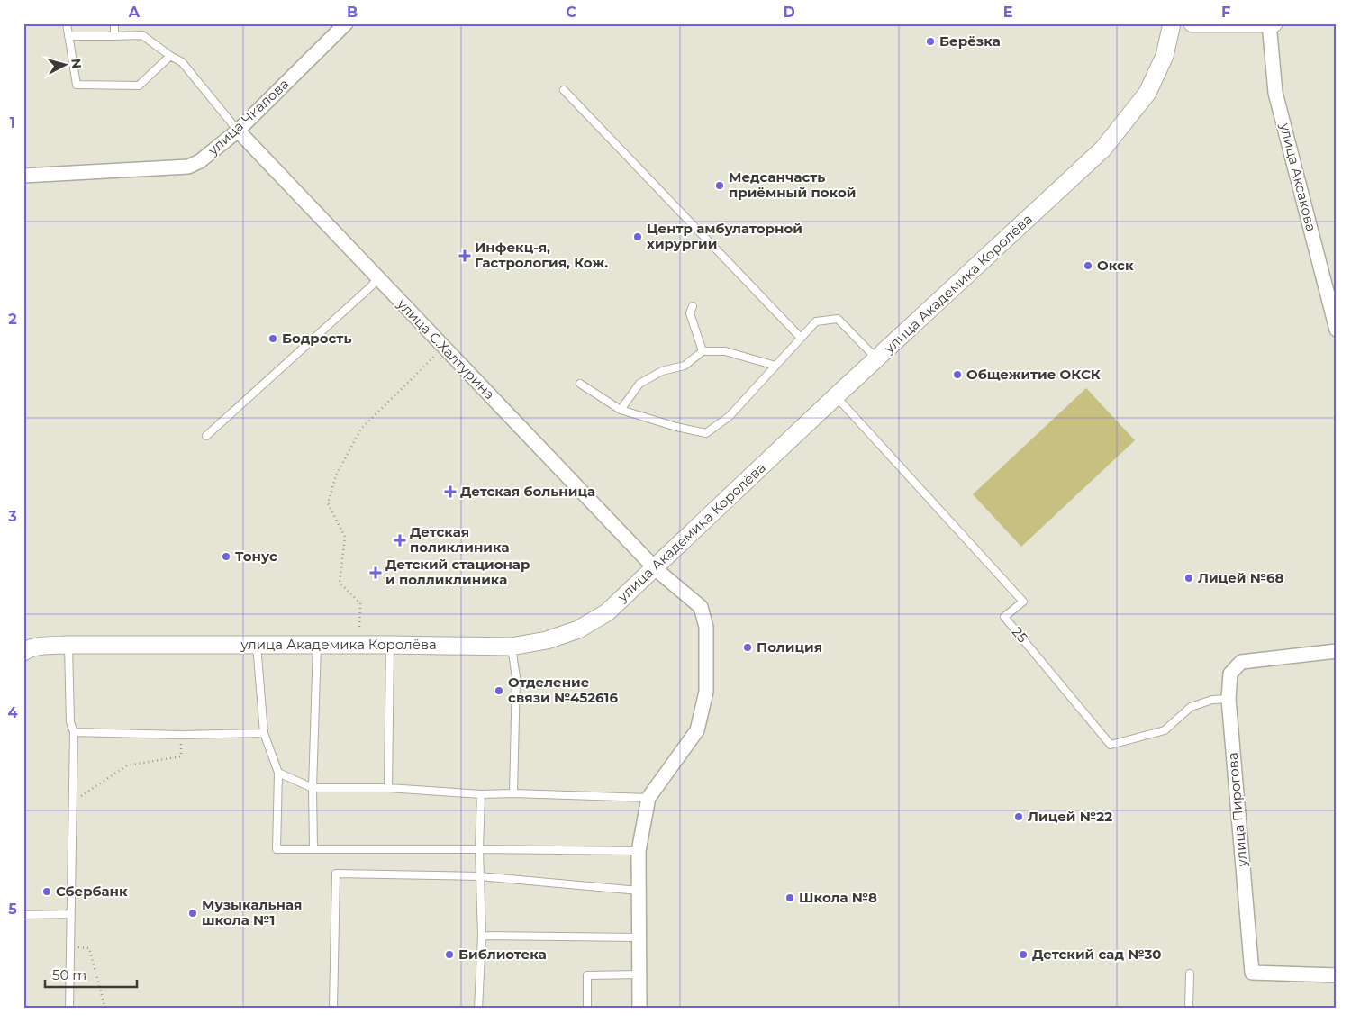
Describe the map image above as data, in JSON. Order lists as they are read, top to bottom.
{
  "streets": {
    "street": [
      "улица Чкалова",
      "улица Аксакова",
      "улица Академика Королёва",
      "улица С.Халтурина",
      "улица Пирогова"
    ],
    "lane": ["25"]
  },
  "crossings": [
    ["улица Чкалова", "улица С.Халтурина"],
    ["улица Академика Королёва", "улица С.Халтурина"],
    ["улица Академика Королёва", "25"],
    ["25", "улица Пирогова"]
  ],
  "places": {
    "other": [
      "Берёзка",
      "Медсанчасть приёмный покой",
      "Центр амбулаторной хирургии",
      "Окск",
      "Бодрость",
      "Общежитие ОКСК",
      "Тонус",
      "Лицей №68",
      "Полиция",
      "Отделение связи №452616",
      "Лицей №22",
      "Сбербанк",
      "Школа №8",
      "Музыкальная школа №1",
      "Библиотека",
      "Детский сад №30"
    ],
    "health": [
      "Инфекц-я, Гастрология, Кож.",
      "Детская больница",
      "Детская поликлиника",
      "Детский стационар и полликлиника"
    ]
  },
  "scale_bar": "50 m",
  "north": "right",
  "grid": {
    "columns": [
      "A",
      "B",
      "C",
      "D",
      "E",
      "F"
    ],
    "rows": [
      "1",
      "2",
      "3",
      "4",
      "5"
    ]
  }
}
